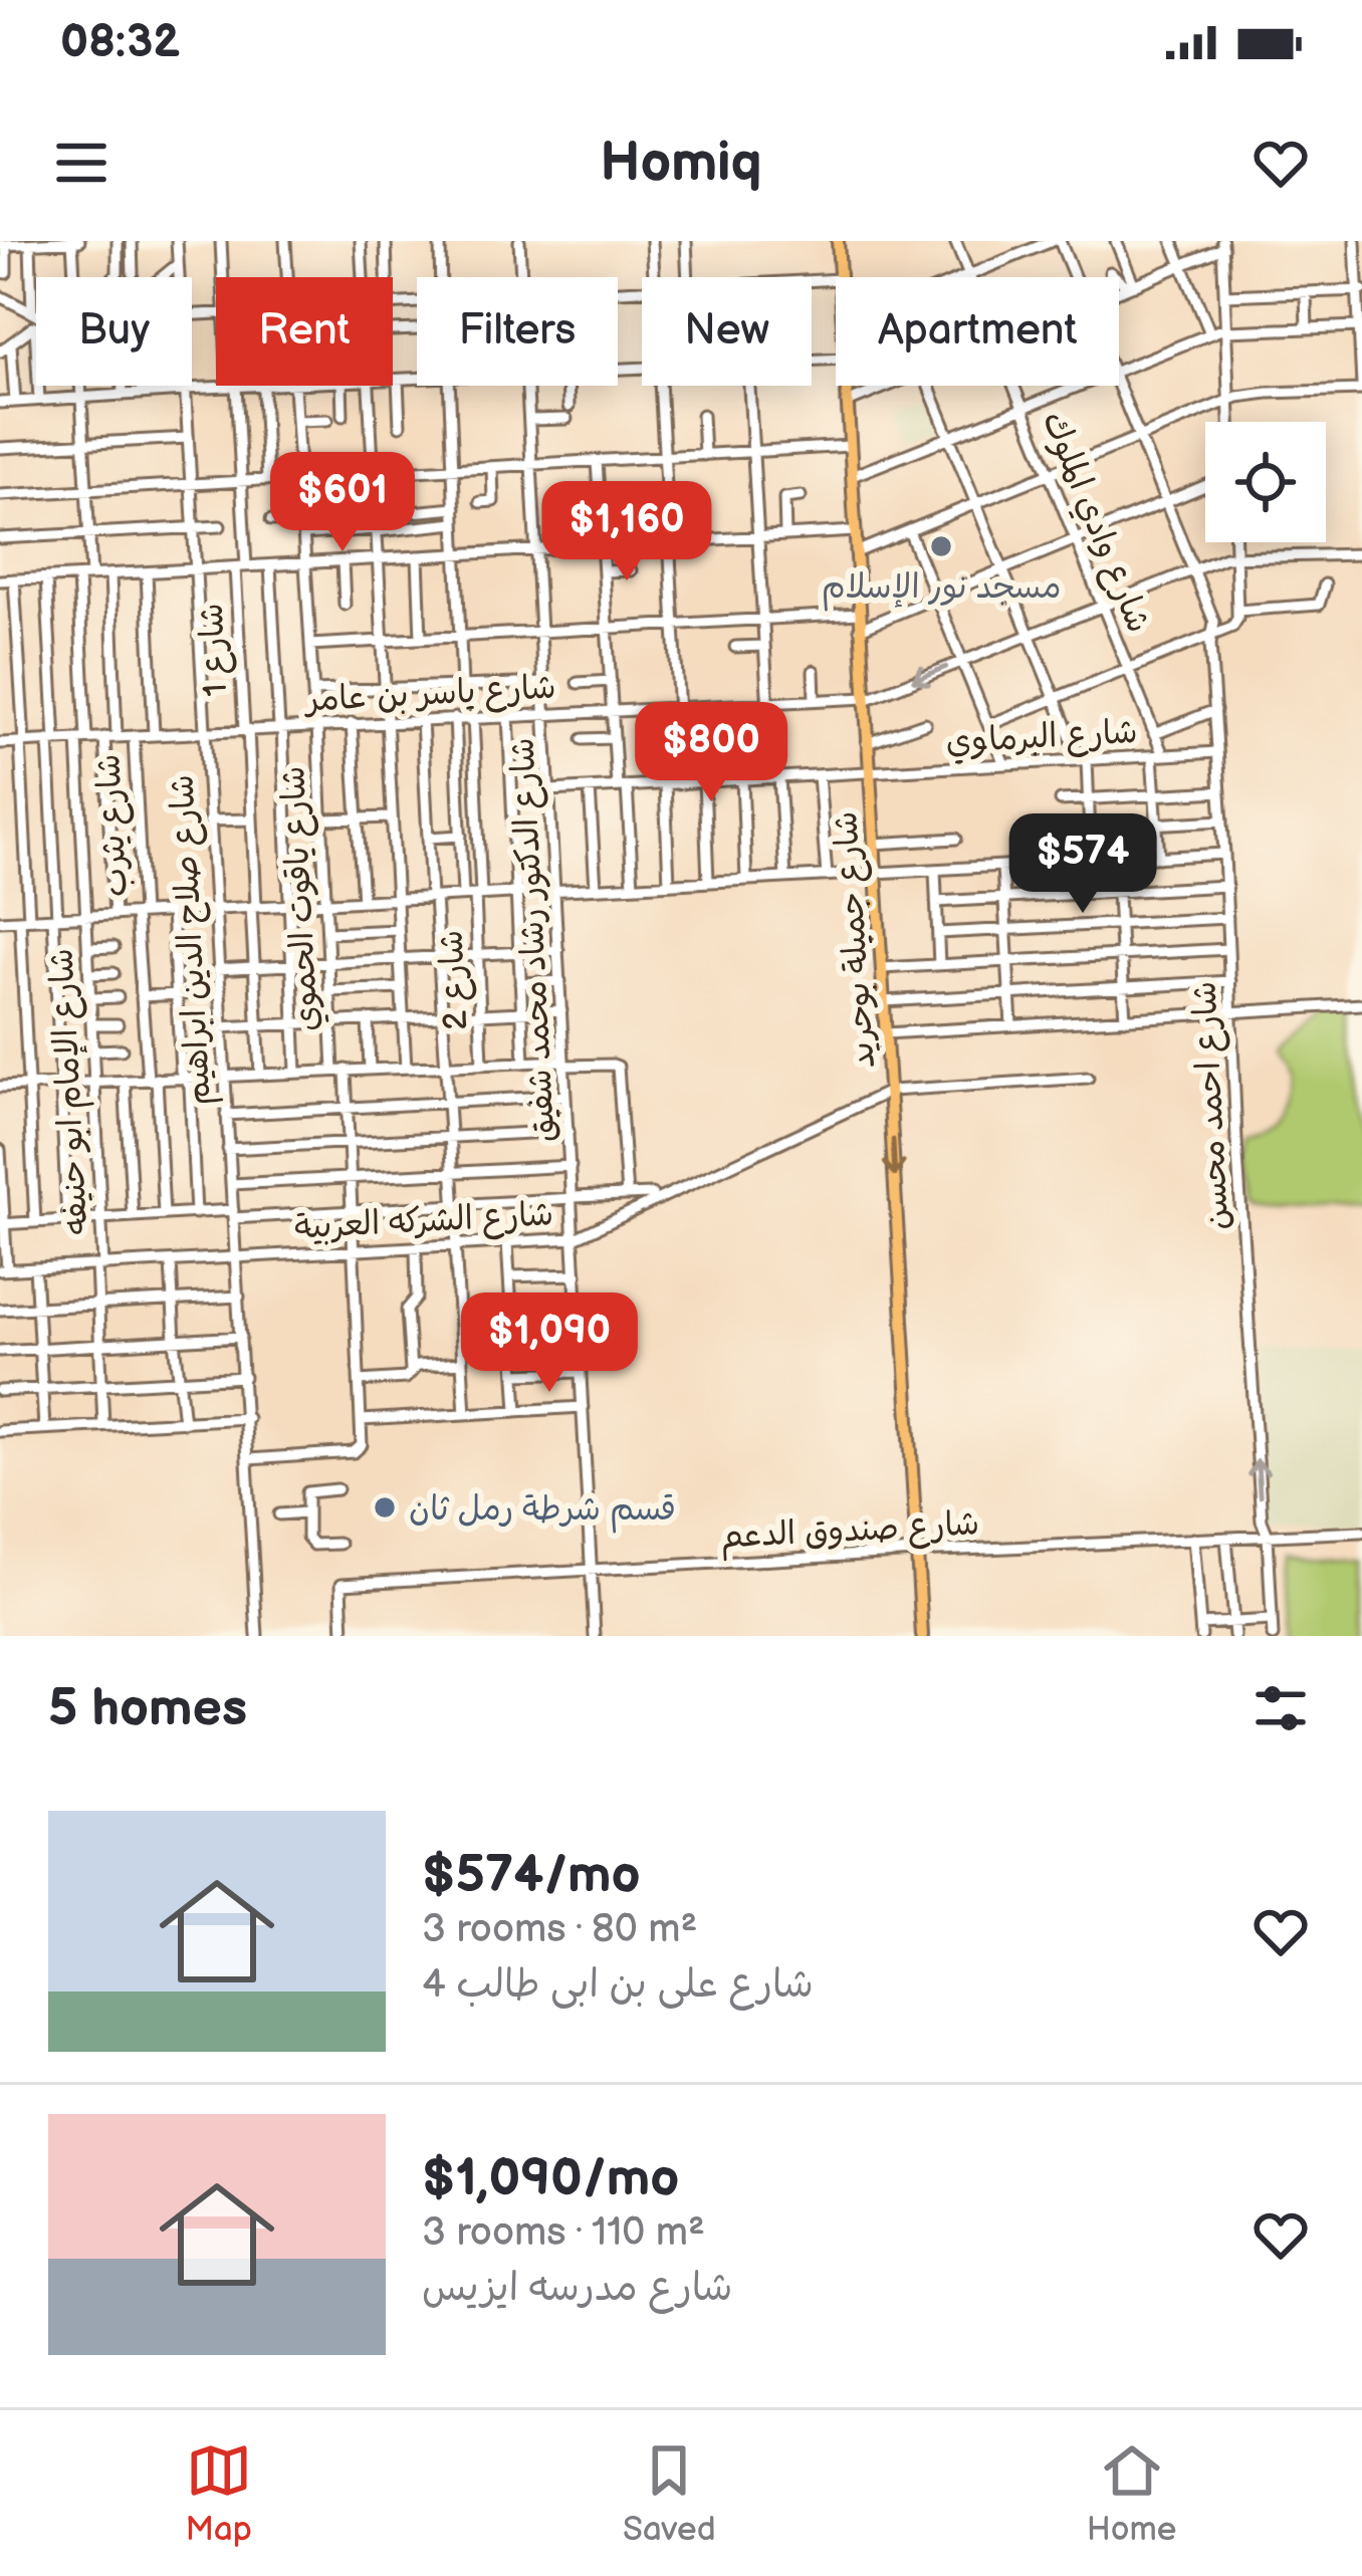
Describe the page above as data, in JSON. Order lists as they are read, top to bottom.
{
  "streets": {
    "main road": ["شارع جميلة بوحريد"],
    "street": [
      "شارع وادي الملوك",
      "شارع 1",
      "شارع ياسر بن عامر",
      "شارع البرماوي",
      "شارع يثرب",
      "شارع ياقوت الحموي",
      "شارع صلاح الدين ابراهيم",
      "شارع الدكتور رشاد محمد شفيق",
      "شارع 2",
      "شارع الإمام ابو حنيفه",
      "شارع احمد محسن",
      "شارع الشركه العربية",
      "شارع صندوق الدعم"
    ]
  },
  "crossings": [
    ["شارع وادي الملوك", "شارع ياسر بن عامر"],
    ["شارع وادي الملوك", "شارع البرماوي"],
    ["شارع 1", "شارع ياسر بن عامر"],
    ["شارع ياسر بن عامر", "شارع يثرب"],
    ["شارع ياسر بن عامر", "شارع ياقوت الحموي"],
    ["شارع ياسر بن عامر", "شارع صلاح الدين ابراهيم"],
    ["شارع ياسر بن عامر", "شارع الدكتور رشاد محمد شفيق"],
    ["شارع ياسر بن عامر", "شارع جميلة بوحريد"],
    ["شارع ياسر بن عامر", "شارع الإمام ابو حنيفه"],
    ["شارع ياسر بن عامر", "شارع احمد محسن"],
    ["شارع البرماوي", "شارع الدكتور رشاد محمد شفيق"],
    ["شارع البرماوي", "شارع جميلة بوحريد"],
    ["شارع البرماوي", "شارع احمد محسن"],
    ["شارع ياقوت الحموي", "شارع الشركه العربية"],
    ["شارع صلاح الدين ابراهيم", "شارع الشركه العربية"],
    ["شارع الدكتور رشاد محمد شفيق", "شارع الشركه العربية"],
    ["شارع الدكتور رشاد محمد شفيق", "شارع صندوق الدعم"],
    ["شارع جميلة بوحريد", "شارع الشركه العربية"],
    ["شارع جميلة بوحريد", "شارع صندوق الدعم"],
    ["شارع الإمام ابو حنيفه", "شارع الشركه العربية"],
    ["شارع احمد محسن", "شارع صندوق الدعم"]
  ],
  "one_way": ["شارع جميلة بوحريد", "شارع احمد محسن"],
  "places": ["مسجد نور الإسلام", "قسم شرطة رمل ثان"],
  "page": {
    "status": "08:32",
    "header": "Homiq",
    "chip": [
      "Buy",
      "Rent",
      "Filters",
      "New",
      "Apartment"
    ],
    "price": [
      "$601",
      "$1,160",
      "$800",
      "$574",
      "$1,090"
    ],
    "heading": "5 homes",
    "list": [
      {
        "name": "$574/mo",
        "note": "3 rooms · 80 m² · شارع على بن ابى طالب 4"
      },
      {
        "name": "$1,090/mo",
        "note": "3 rooms · 110 m² · شارع مدرسه ايزيس"
      }
    ],
    "tabs": ["Map", "Saved", "Home"]
  }
}
